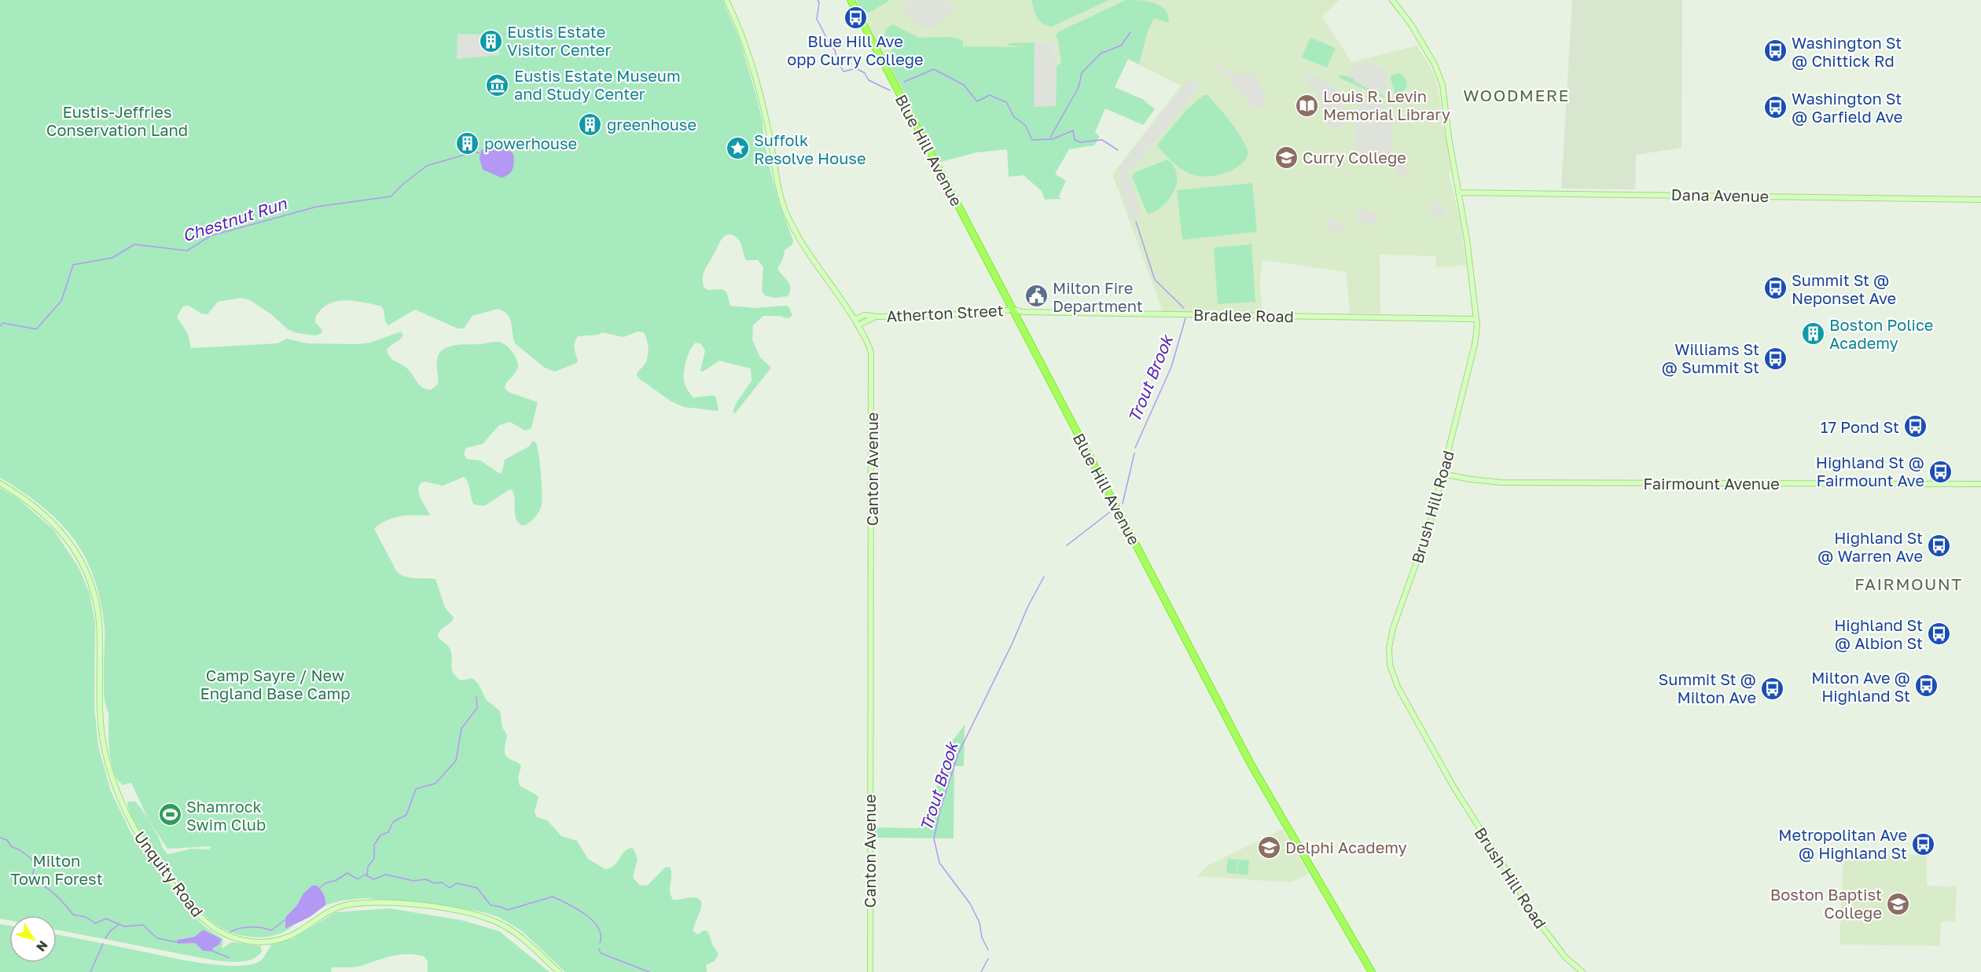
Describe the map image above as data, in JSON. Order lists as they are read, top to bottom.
{
  "streets": {
    "highway": ["Blue Hill Avenue"],
    "street": [
      "Dana Avenue",
      "Atherton Street",
      "Bradlee Road",
      "Canton Avenue",
      "Fairmount Avenue",
      "Brush Hill Road",
      "Unquity Road"
    ]
  },
  "crossings": [
    ["Blue Hill Avenue", "Atherton Street"],
    ["Blue Hill Avenue", "Bradlee Road"],
    ["Dana Avenue", "Brush Hill Road"],
    ["Atherton Street", "Bradlee Road"],
    ["Atherton Street", "Canton Avenue"],
    ["Bradlee Road", "Brush Hill Road"],
    ["Fairmount Avenue", "Brush Hill Road"]
  ],
  "districts": ["WOODMERE", "FAIRMOUNT"],
  "water": ["Chestnut Run", "Trout Brook"],
  "parks": ["Eustis-Jeffries Conservation Land", "Camp Sayre / New England Base Camp", "Milton Town Forest"],
  "places": {
    "bus stop": [
      "Blue Hill Ave opp Curry College",
      "Washington St @ Chittick Rd",
      "Washington St @ Garfield Ave",
      "Summit St @ Neponset Ave",
      "Williams St @ Summit St",
      "17 Pond St",
      "Highland St @ Fairmount Ave",
      "Highland St @ Warren Ave",
      "Highland St @ Albion St",
      "Milton Ave @ Highland St",
      "Summit St @ Milton Ave",
      "Metropolitan Ave @ Highland St"
    ],
    "building": [
      "Eustis Estate Visitor Center",
      "greenhouse",
      "powerhouse",
      "Boston Police Academy"
    ],
    "museum": ["Eustis Estate Museum and Study Center"],
    "library": ["Louis R. Levin Memorial Library"],
    "place": ["Suffolk Resolve House"],
    "school or university": ["Curry College", "Delphi Academy", "Boston Baptist College"],
    "public building": ["Milton Fire Department"],
    "sports": ["Shamrock Swim Club"]
  },
  "north": "bottom right"
}
